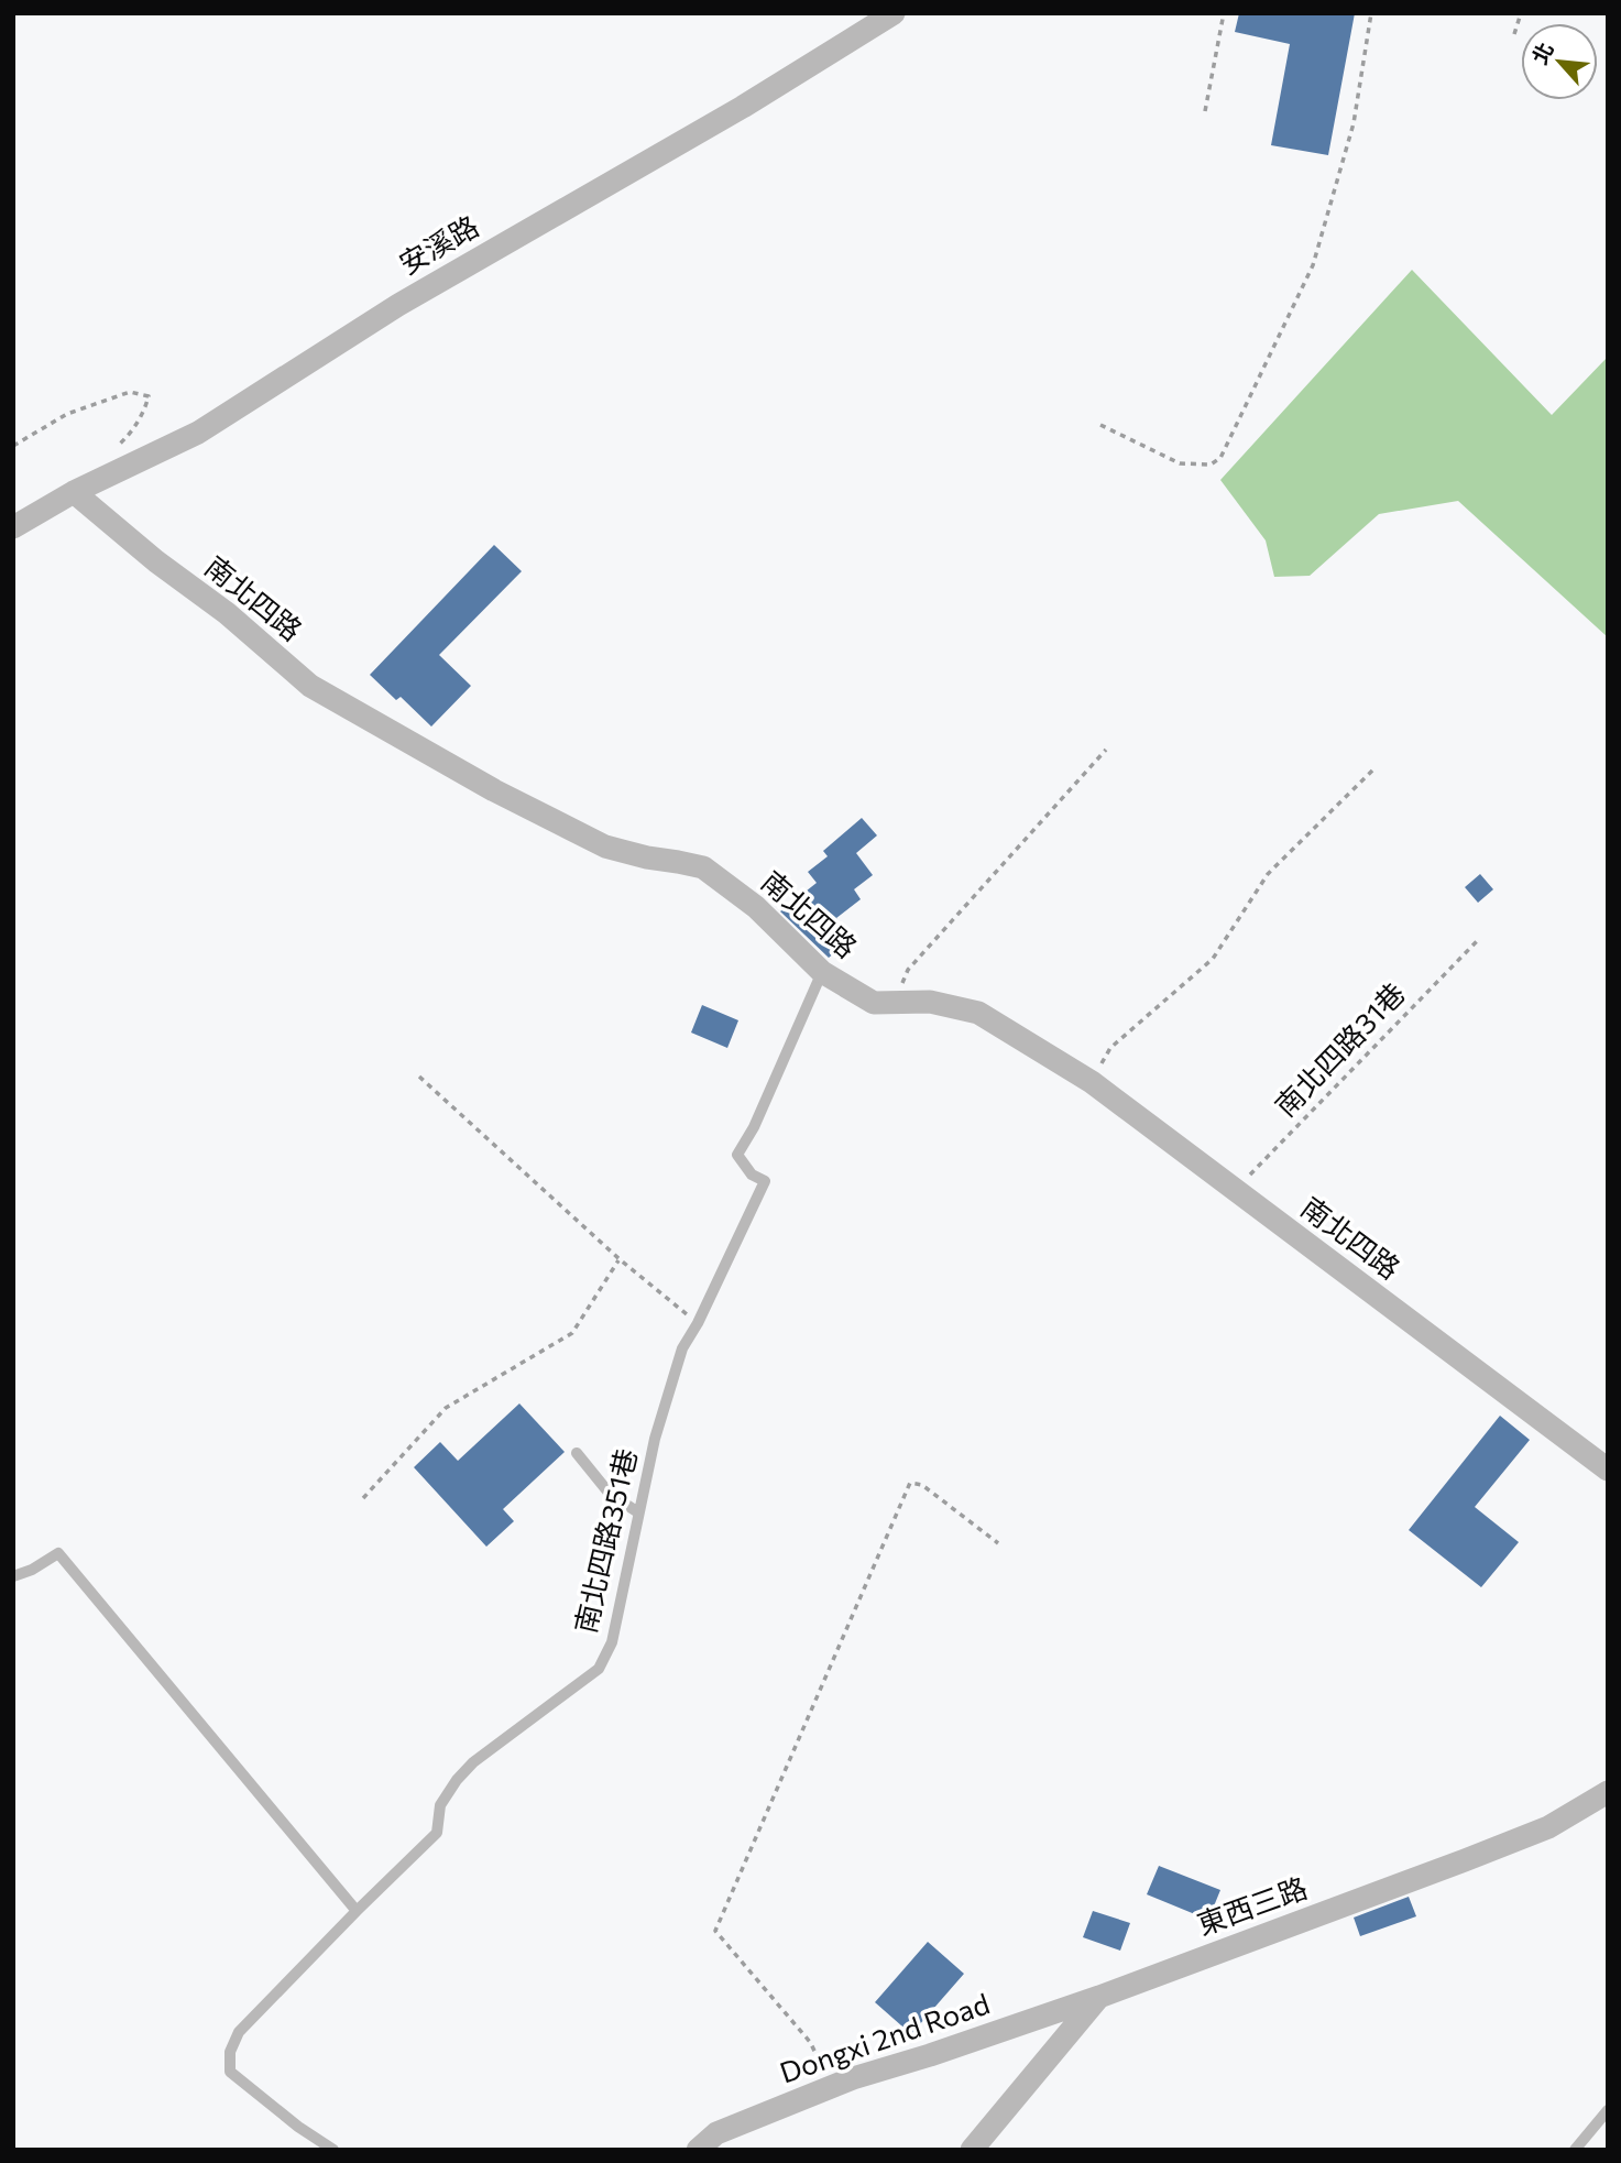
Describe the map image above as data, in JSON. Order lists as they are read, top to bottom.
{
  "streets": {
    "street": [
      "安溪路",
      "南北四路",
      "東西三路",
      "Dongxi 2nd Road"
    ],
    "lane": ["南北四路351巷"],
    "path": ["南北四路31巷"]
  },
  "crossings": [
    ["安溪路", "南北四路"],
    ["南北四路", "南北四路31巷"],
    ["南北四路", "南北四路351巷"],
    ["東西三路", "Dongxi 2nd Road"]
  ],
  "north": "top left"
}
